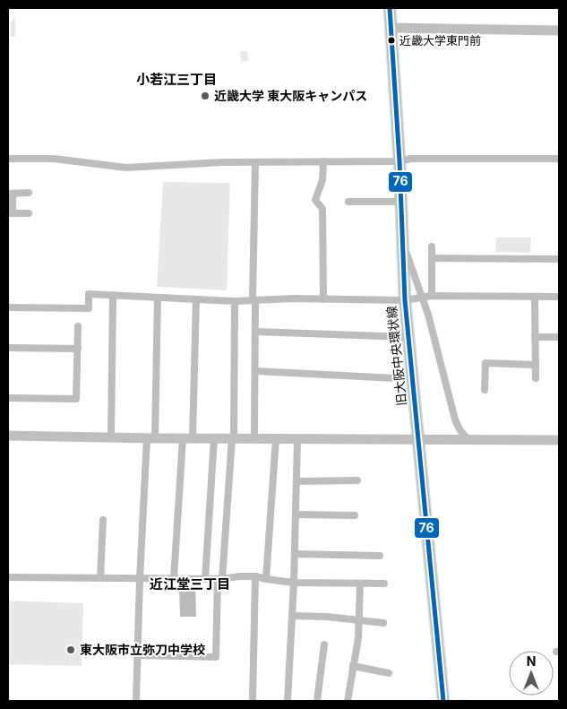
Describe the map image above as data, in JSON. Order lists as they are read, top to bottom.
{
  "streets": {
    "main road": ["旧大阪中央環状線"]
  },
  "districts": ["小若江三丁目", "近江堂三丁目"],
  "places": ["近畿大学東門前", "近畿大学 東大阪キャンパス", "東大阪市立弥刀中学校"],
  "lines": ["transit line 76"],
  "north": "top"
}
